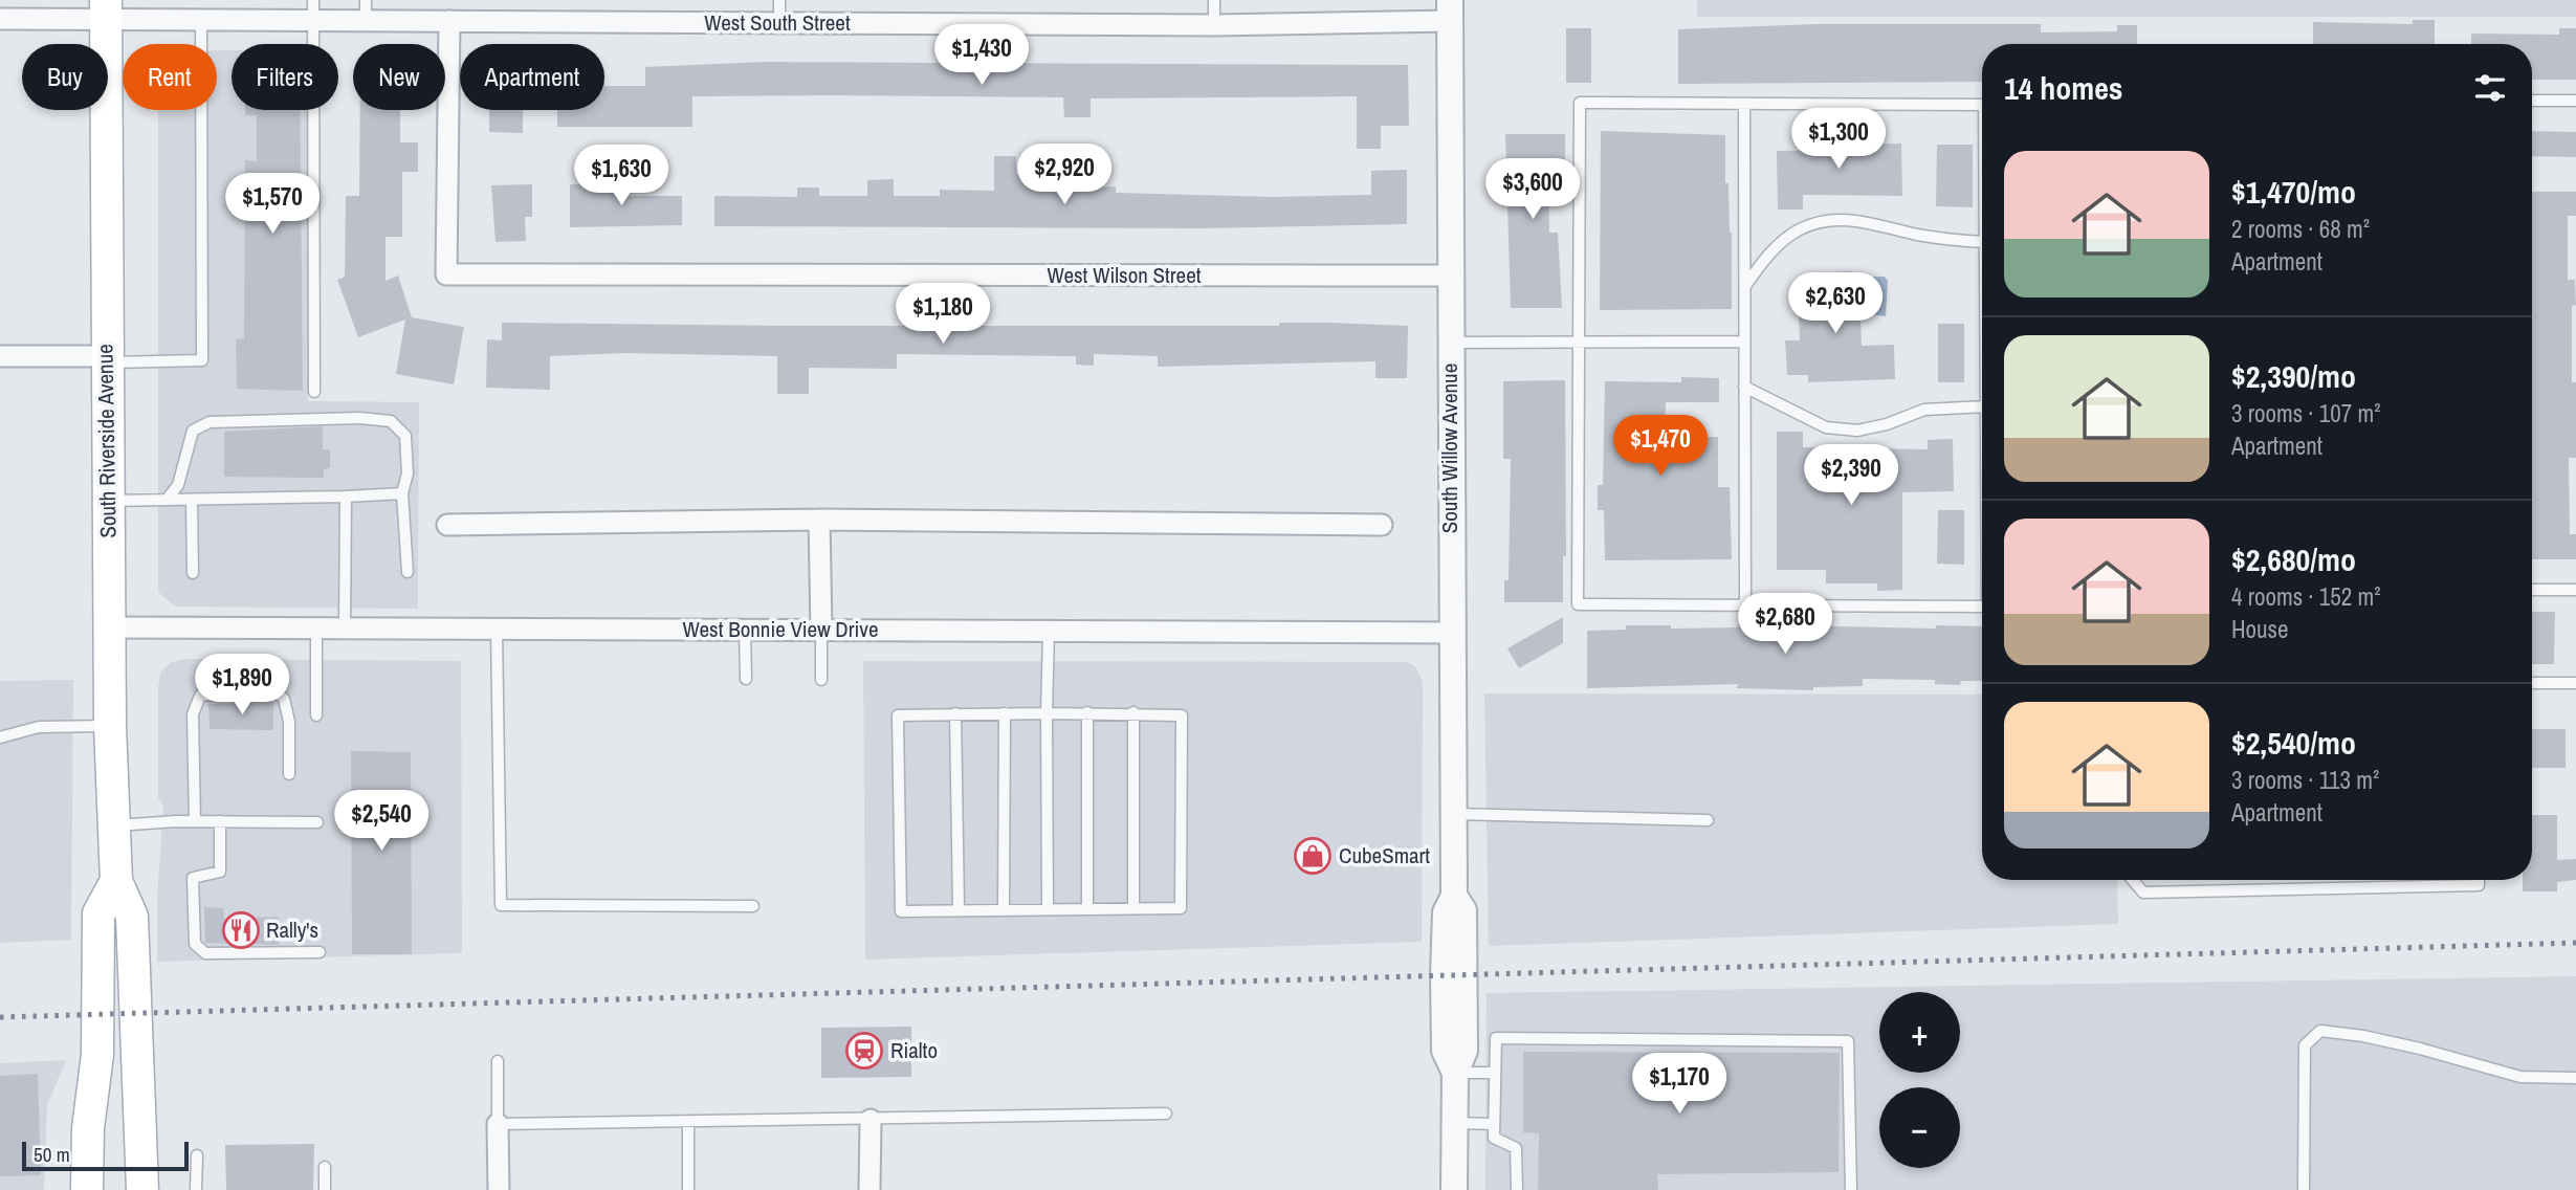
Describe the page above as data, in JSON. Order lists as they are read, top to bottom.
{
  "streets": {
    "main road": ["South Riverside Avenue"],
    "street": [
      "West South Street",
      "West Wilson Street",
      "South Willow Avenue",
      "West Bonnie View Drive"
    ]
  },
  "crossings": [
    ["West South Street", "West Wilson Street"],
    ["West South Street", "South Riverside Avenue"],
    ["West South Street", "South Willow Avenue"],
    ["West Wilson Street", "South Willow Avenue"],
    ["South Riverside Avenue", "West Bonnie View Drive"],
    ["South Willow Avenue", "West Bonnie View Drive"]
  ],
  "places": {
    "shop": ["CubeSmart"],
    "restaurant": ["Rally's"],
    "station": ["Rialto"]
  },
  "scale_bar": "50 m",
  "page": {
    "price": [
      "$1,430",
      "$1,300",
      "$2,920",
      "$1,630",
      "$3,600",
      "$1,570",
      "$2,630",
      "$1,180",
      "$1,470",
      "$2,390",
      "$2,680",
      "$1,890",
      "$2,540",
      "$1,170"
    ],
    "chip": [
      "Buy",
      "Rent",
      "Filters",
      "New",
      "Apartment"
    ],
    "heading": "14 homes",
    "list": [
      {
        "name": "$1,470/mo",
        "note": "2 rooms · 68 m² · Apartment"
      },
      {
        "name": "$2,390/mo",
        "note": "3 rooms · 107 m² · Apartment"
      },
      {
        "name": "$2,680/mo",
        "note": "4 rooms · 152 m² · House"
      },
      {
        "name": "$2,540/mo",
        "note": "3 rooms · 113 m² · Apartment"
      }
    ],
    "map_buttons": ["+", "−"],
    "scale": "50 m"
  }
}
